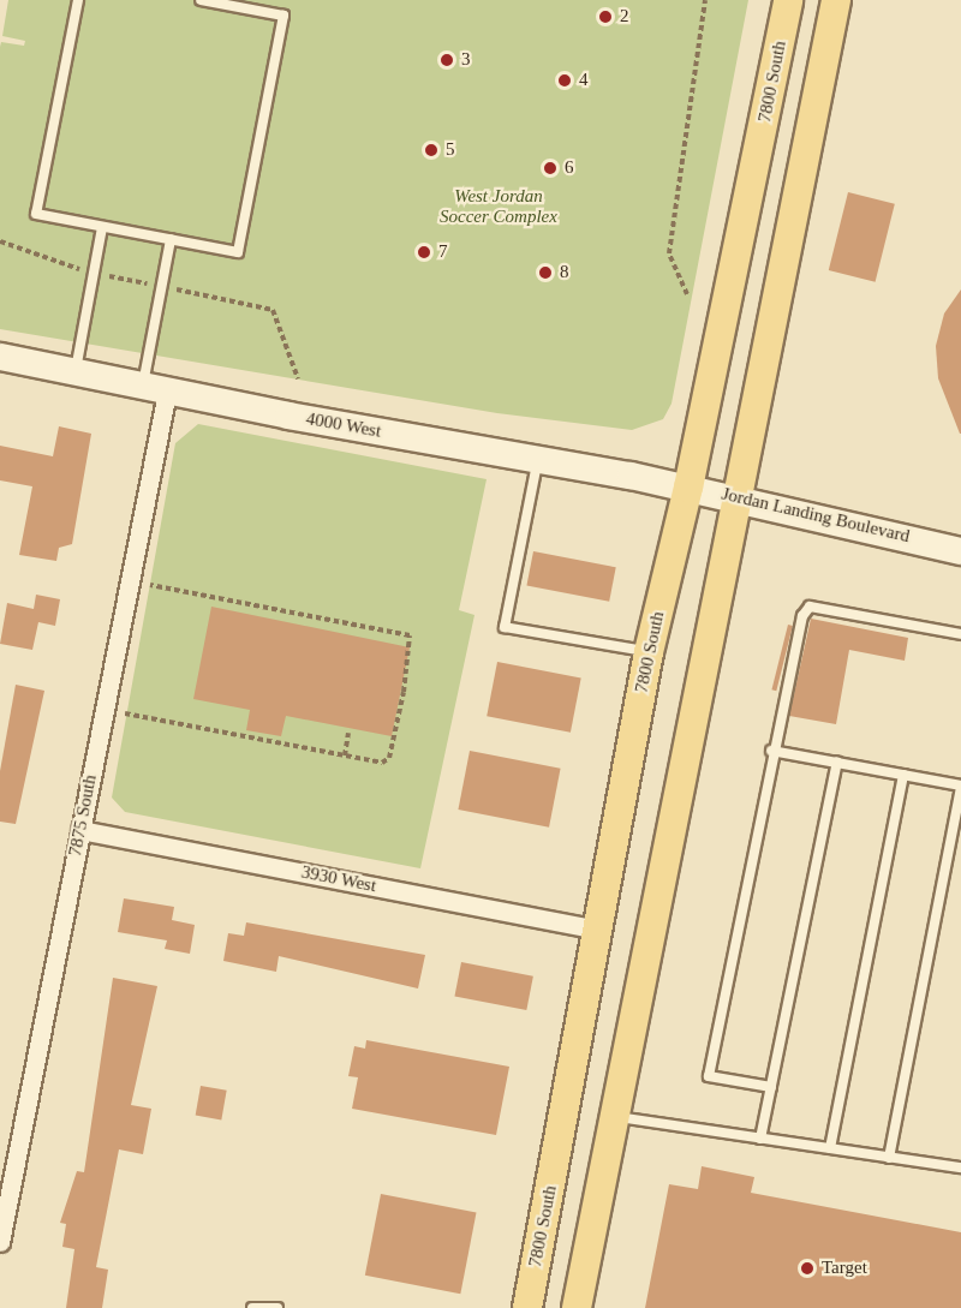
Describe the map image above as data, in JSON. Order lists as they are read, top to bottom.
{
  "streets": {
    "main road": ["7800 South", "4000 West", "Jordan Landing Boulevard"],
    "street": ["7875 South", "3930 West"]
  },
  "crossings": [
    ["7800 South", "4000 West"],
    ["7800 South", "Jordan Landing Boulevard"],
    ["7800 South", "3930 West"],
    ["4000 West", "Jordan Landing Boulevard"],
    ["4000 West", "7875 South"],
    ["7875 South", "3930 West"]
  ],
  "parks": ["West Jordan Soccer Complex"],
  "places": [
    "2",
    "3",
    "4",
    "5",
    "6",
    "7",
    "8",
    "Target"
  ]
}
